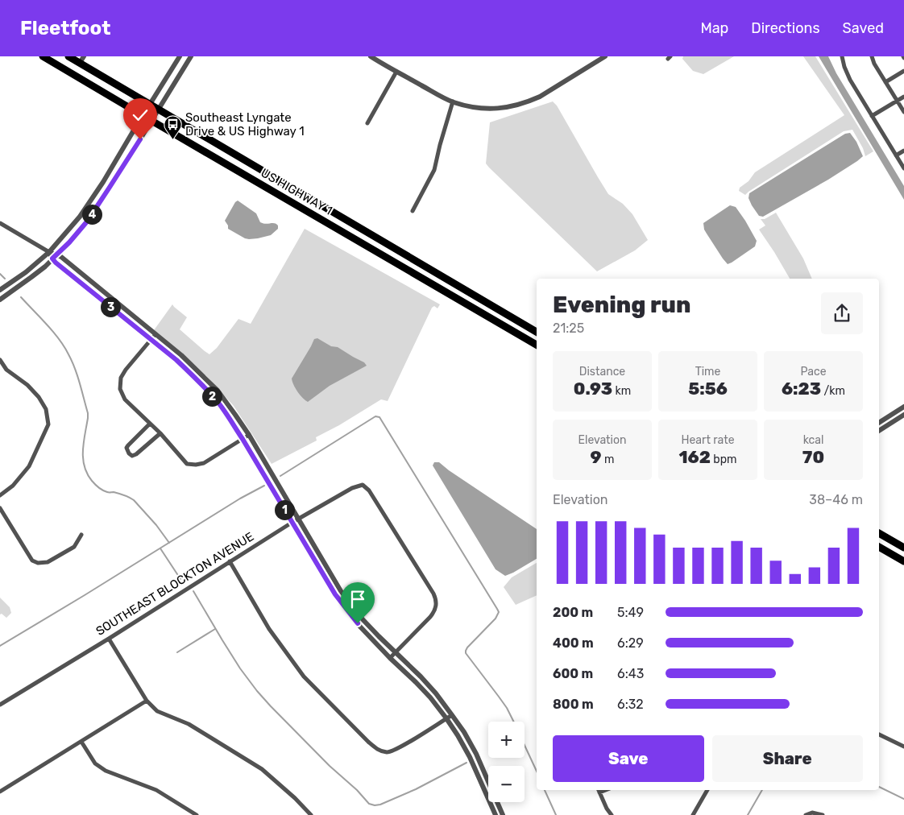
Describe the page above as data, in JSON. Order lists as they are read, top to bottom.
{
  "streets": {
    "main road": ["US HIGHWAY 1"],
    "street": ["SOUTHEAST BLOCKTON AVENUE"]
  },
  "places": {
    "bus stop": ["Southeast Lyngate Drive & US Highway 1"]
  },
  "page": {
    "header": "Fleetfoot",
    "nav": ["Map", "Directions", "Saved"],
    "pins": [
      "4",
      "3",
      "2",
      "1"
    ],
    "heading": ["Evening run", "21:25"],
    "stats": [
      ["Distance", "0.93 km"],
      ["Time", "5:56"],
      ["Pace", "6:23 /km"],
      ["Elevation", "9 m"],
      ["Heart rate", "162 bpm"],
      ["kcal", "70"]
    ],
    "chart": ["Elevation", "38–46 m"],
    "list": [
      {
        "name": "200 m",
        "note": "5:49"
      },
      {
        "name": "400 m",
        "note": "6:29"
      },
      {
        "name": "600 m",
        "note": "6:43"
      },
      {
        "name": "800 m",
        "note": "6:32"
      }
    ],
    "map_buttons": ["+", "−"],
    "buttons": ["Save", "Share"]
  }
}
